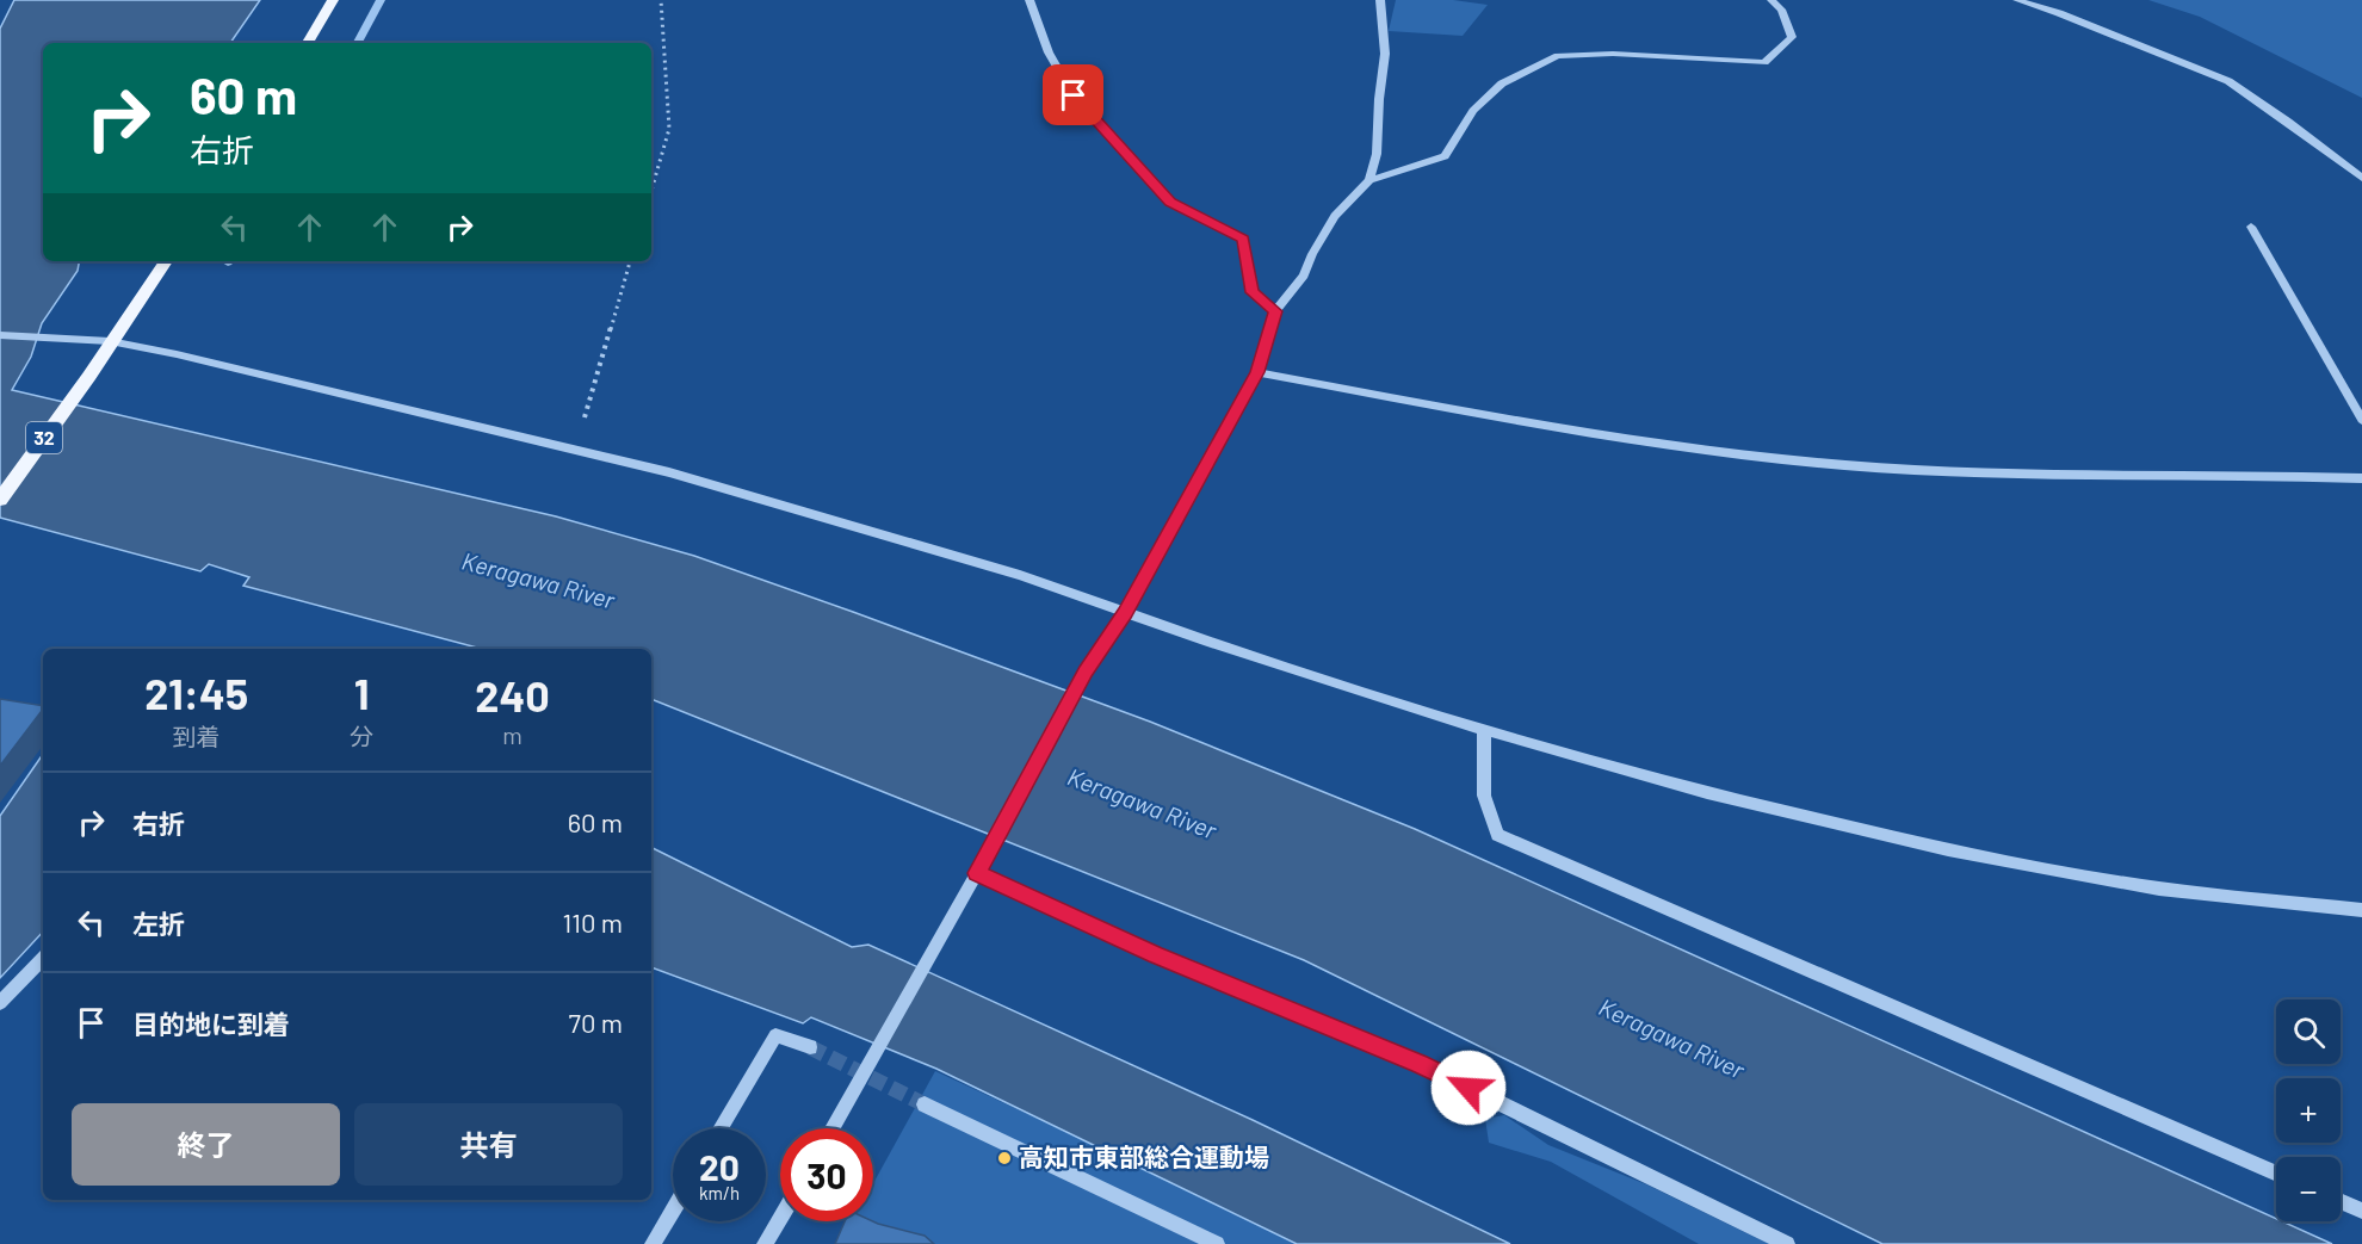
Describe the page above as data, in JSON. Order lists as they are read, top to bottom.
{
  "streets": {
    "main road": ["32"]
  },
  "water": ["Keragawa River"],
  "places": ["高知市東部総合運動場"],
  "page": {
    "turn": ["60 m", "右折"],
    "eta": [
      "21:45",
      "到着",
      "1",
      "分",
      "240",
      "m"
    ],
    "list": [
      {
        "name": "右折",
        "value": "60 m"
      },
      {
        "name": "左折",
        "value": "110 m"
      },
      {
        "name": "目的地に到着",
        "value": "70 m"
      }
    ],
    "map_buttons": ["+", "−"],
    "buttons": ["終了", "共有"],
    "speed": "20 km/h",
    "limit": "30"
  }
}
